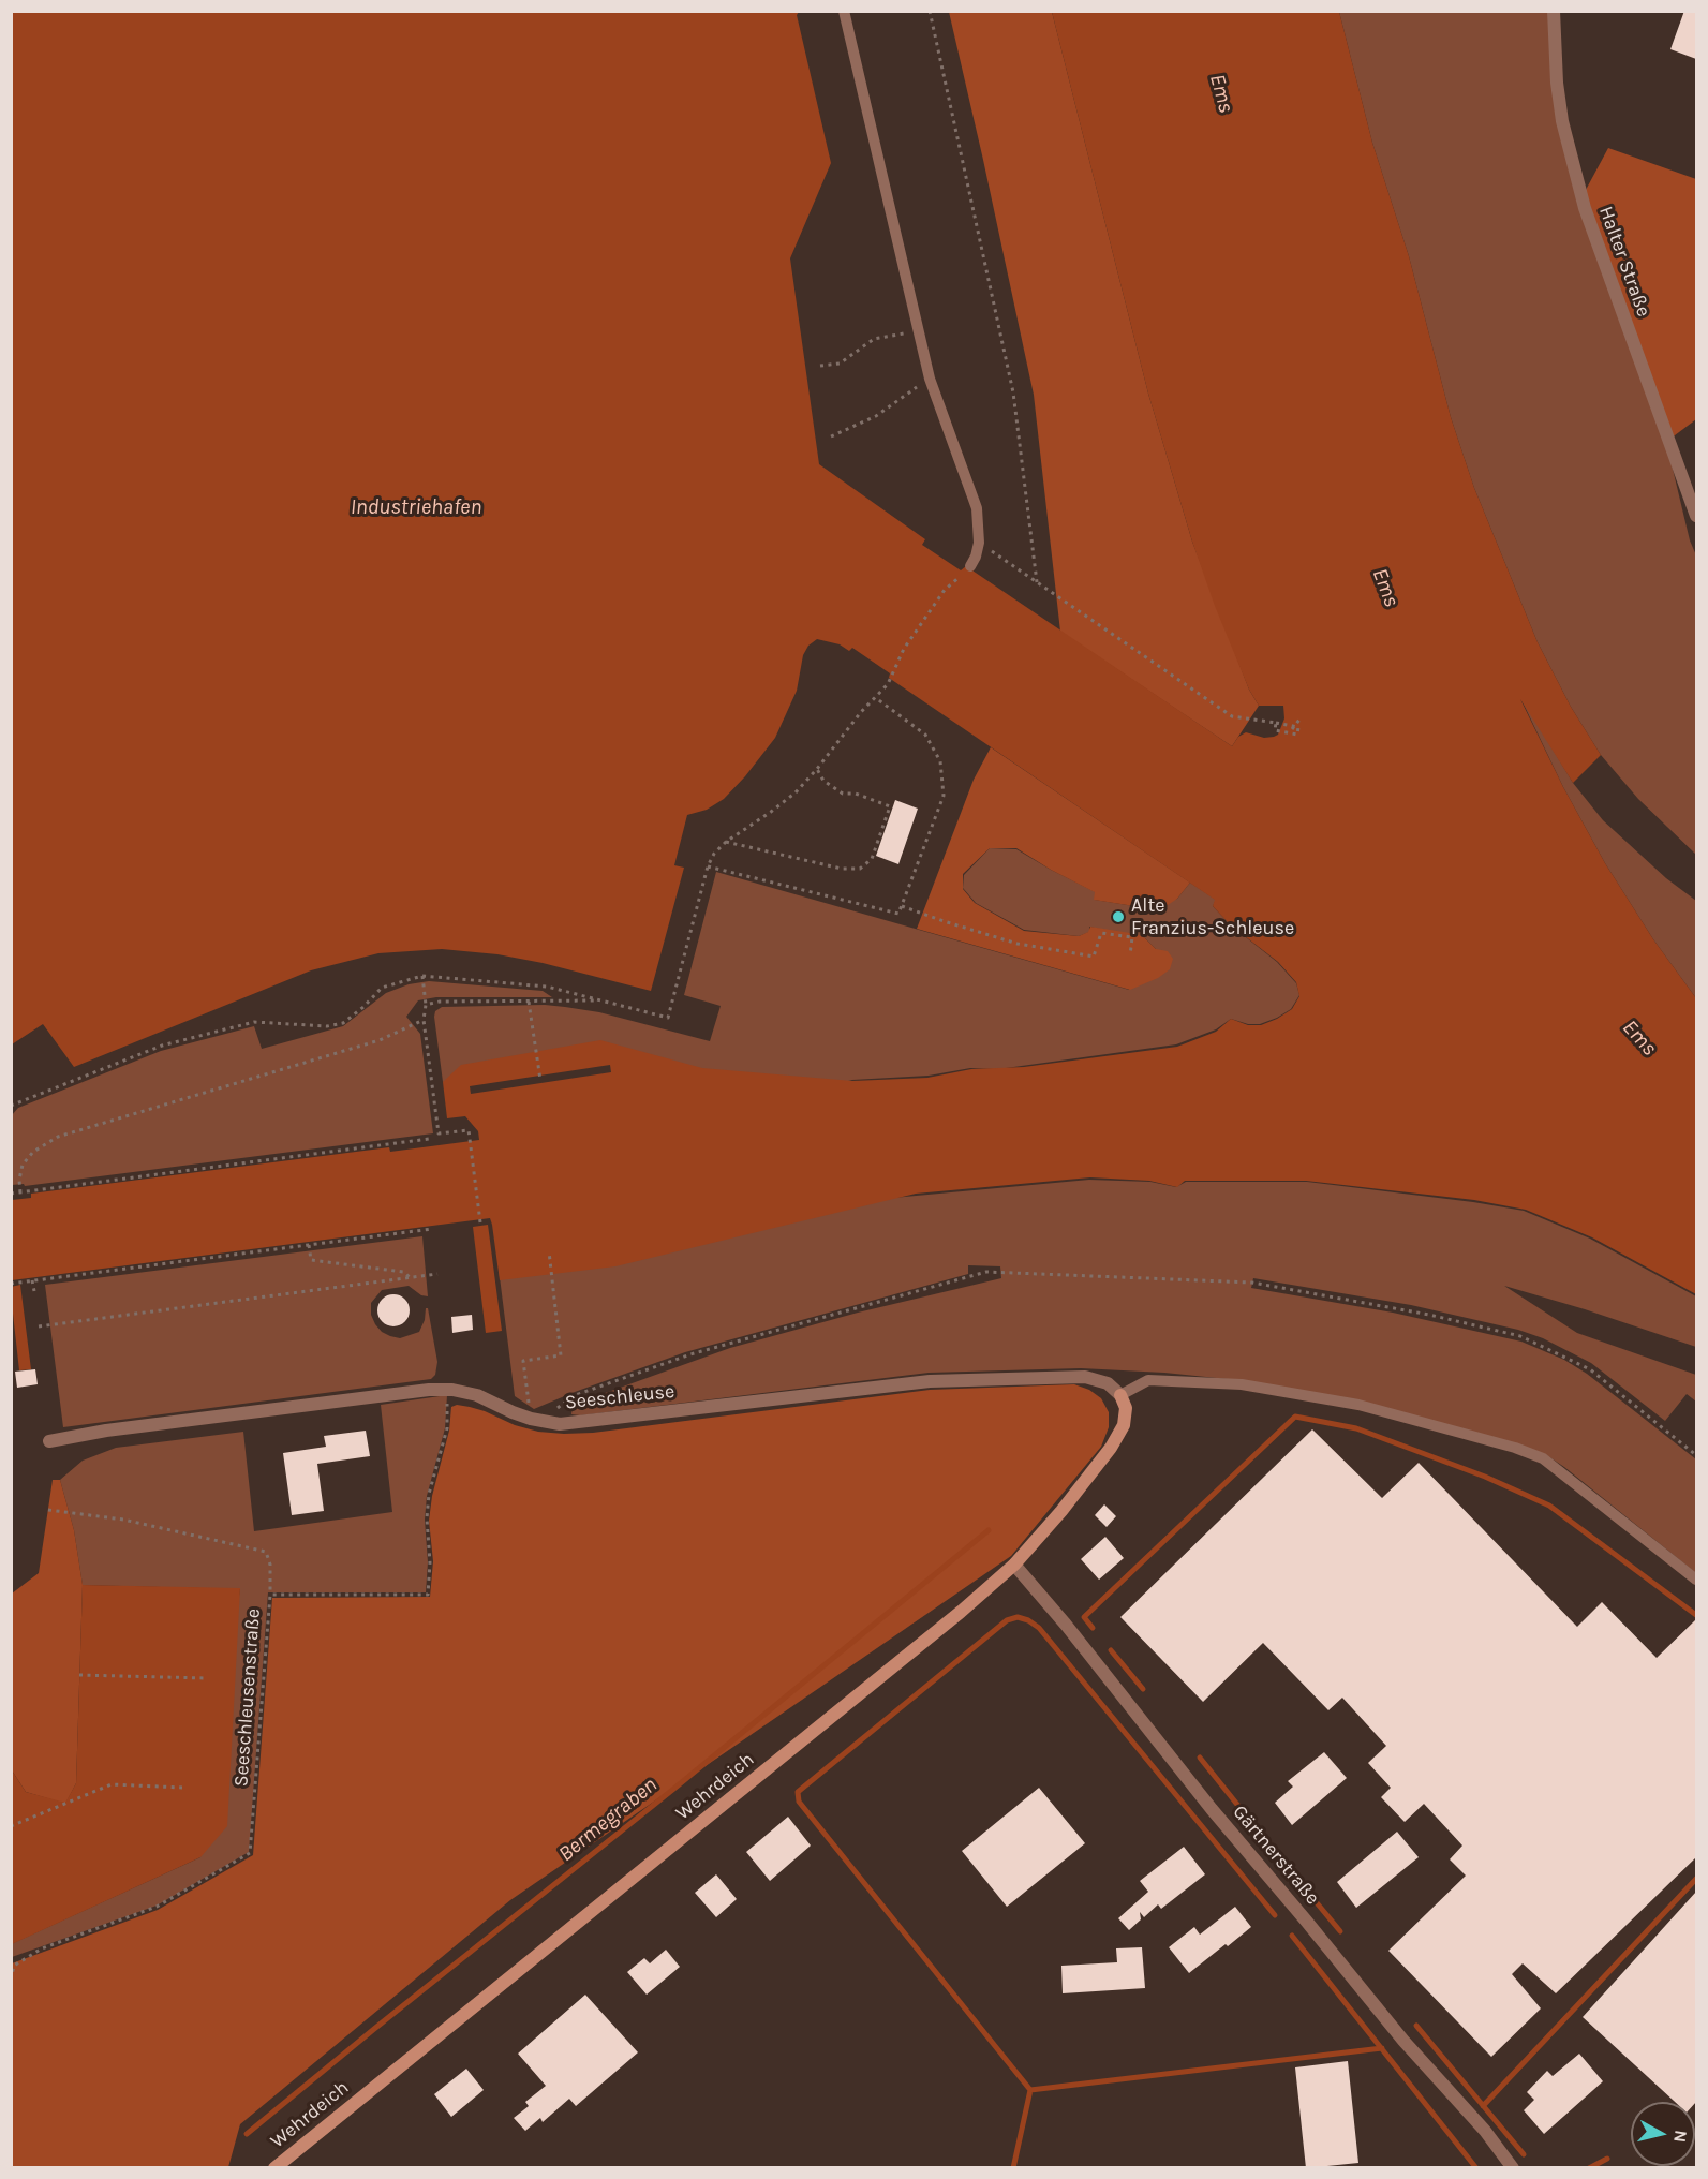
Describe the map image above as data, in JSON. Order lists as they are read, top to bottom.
{
  "streets": {
    "street": [
      "Halter Straße",
      "Seeschleuse",
      "Wehrdeich",
      "Gärtnerstraße"
    ],
    "path": ["Seeschleusenstraße"]
  },
  "crossings": [
    ["Seeschleuse", "Seeschleusenstraße"],
    ["Seeschleuse", "Wehrdeich"],
    ["Wehrdeich", "Gärtnerstraße"]
  ],
  "water": ["Ems", "Industriehafen", "Bermegraben"],
  "places": ["Alte Franzius-Schleuse"],
  "north": "right"
}
